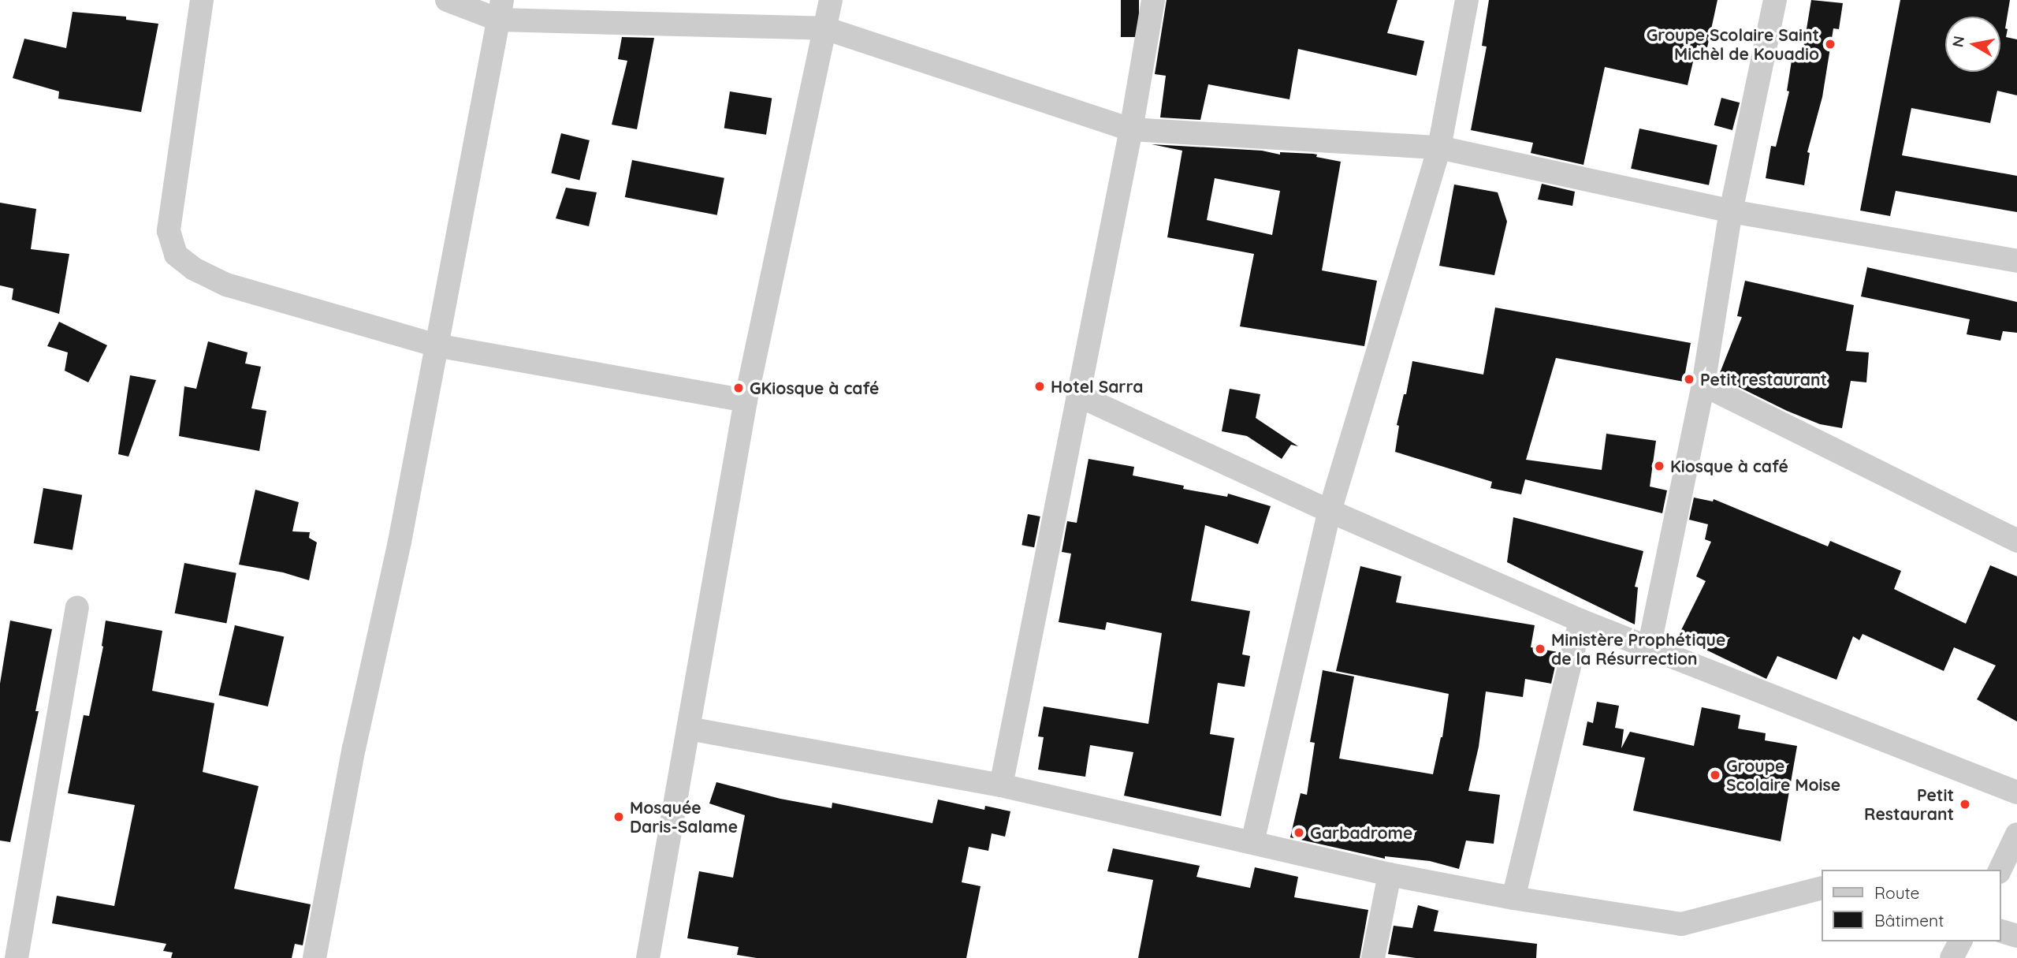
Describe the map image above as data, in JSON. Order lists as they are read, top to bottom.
{
  "places": [
    "Groupe Scolaire Saint Michèl de Kouadio",
    "Petit restaurant",
    "Hotel Sarra",
    "GKiosque à café",
    "Kiosque à café",
    "Ministère Prophétique de la Résurrection",
    "Groupe Scolaire Moise",
    "Petit Restaurant",
    "Mosquée Daris-Salame",
    "Garbadrome"
  ],
  "legend": ["Route", "Bâtiment"],
  "north": "left"
}
